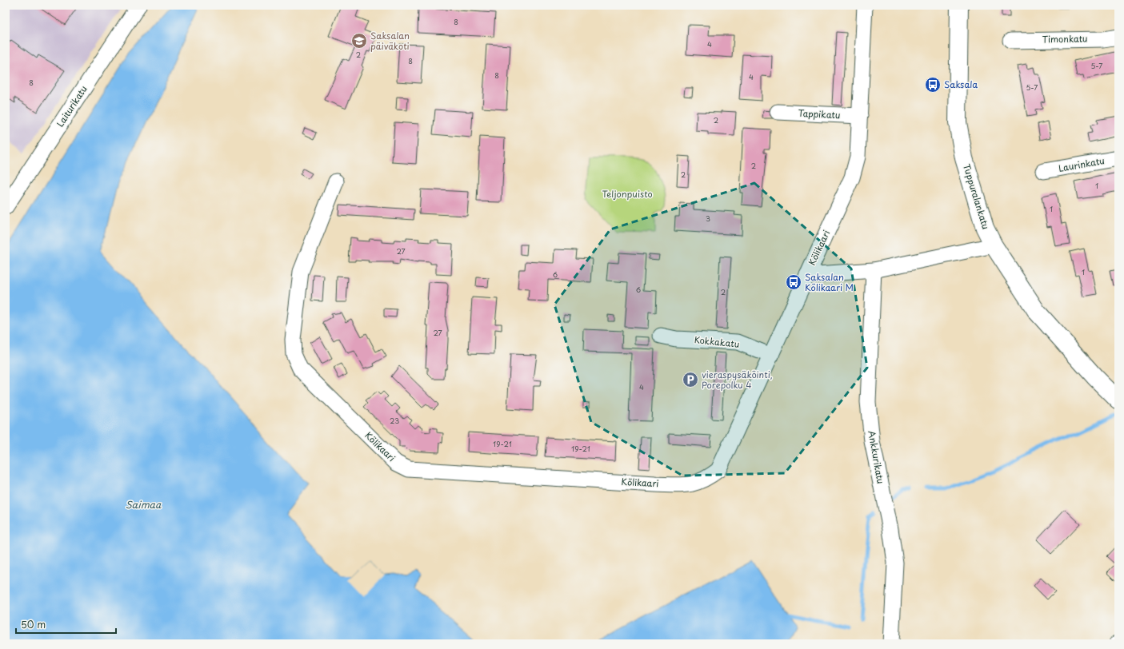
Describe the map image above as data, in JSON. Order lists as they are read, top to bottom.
{
  "streets": {
    "street": [
      "Timonkatu",
      "Laiturikatu",
      "Tappikatu",
      "Laurinkatu",
      "Tuppuralankatu",
      "Kölikaari",
      "Kokkakatu",
      "Ankkurikatu"
    ]
  },
  "crossings": [
    ["Tappikatu", "Kölikaari"],
    ["Kölikaari", "Kokkakatu"]
  ],
  "water": ["Saimaa"],
  "parks": ["Teljonpuisto"],
  "places": {
    "school or university": ["Saksalan päiväkoti"],
    "bus stop": ["Saksala", "Saksalan Kölikaari M"],
    "parking": ["vieraspysäköinti, Porepolku 4"]
  },
  "house_numbers": [
    "8",
    "4",
    "2",
    "8",
    "5-7",
    "8",
    "4",
    "8",
    "5-7",
    "2",
    "2",
    "2",
    "1",
    "1",
    "3",
    "27",
    "1",
    "6",
    "6",
    "2",
    "27",
    "4",
    "23",
    "19-21",
    "19-21"
  ],
  "scale_bar": "50 m"
}
